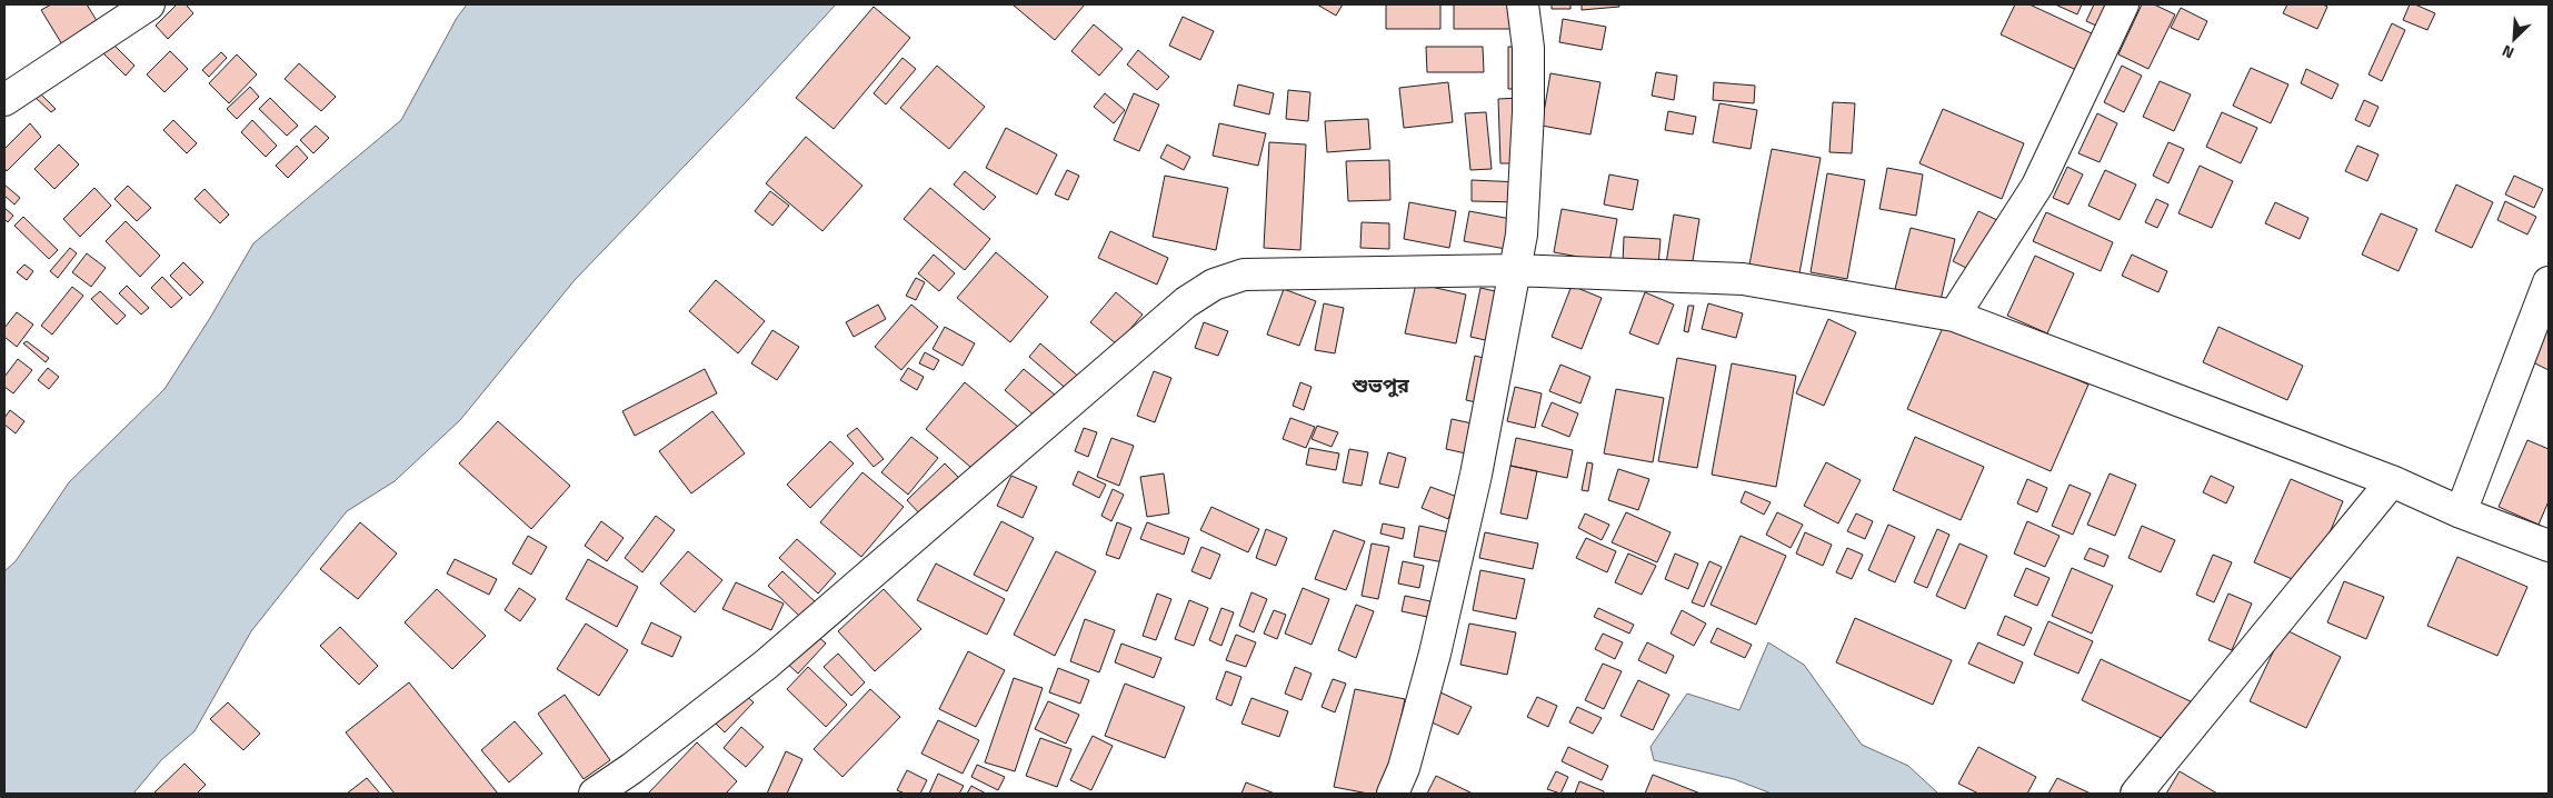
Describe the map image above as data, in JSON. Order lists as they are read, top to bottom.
{
  "districts": ["শুভপুর"],
  "north": "bottom left"
}
